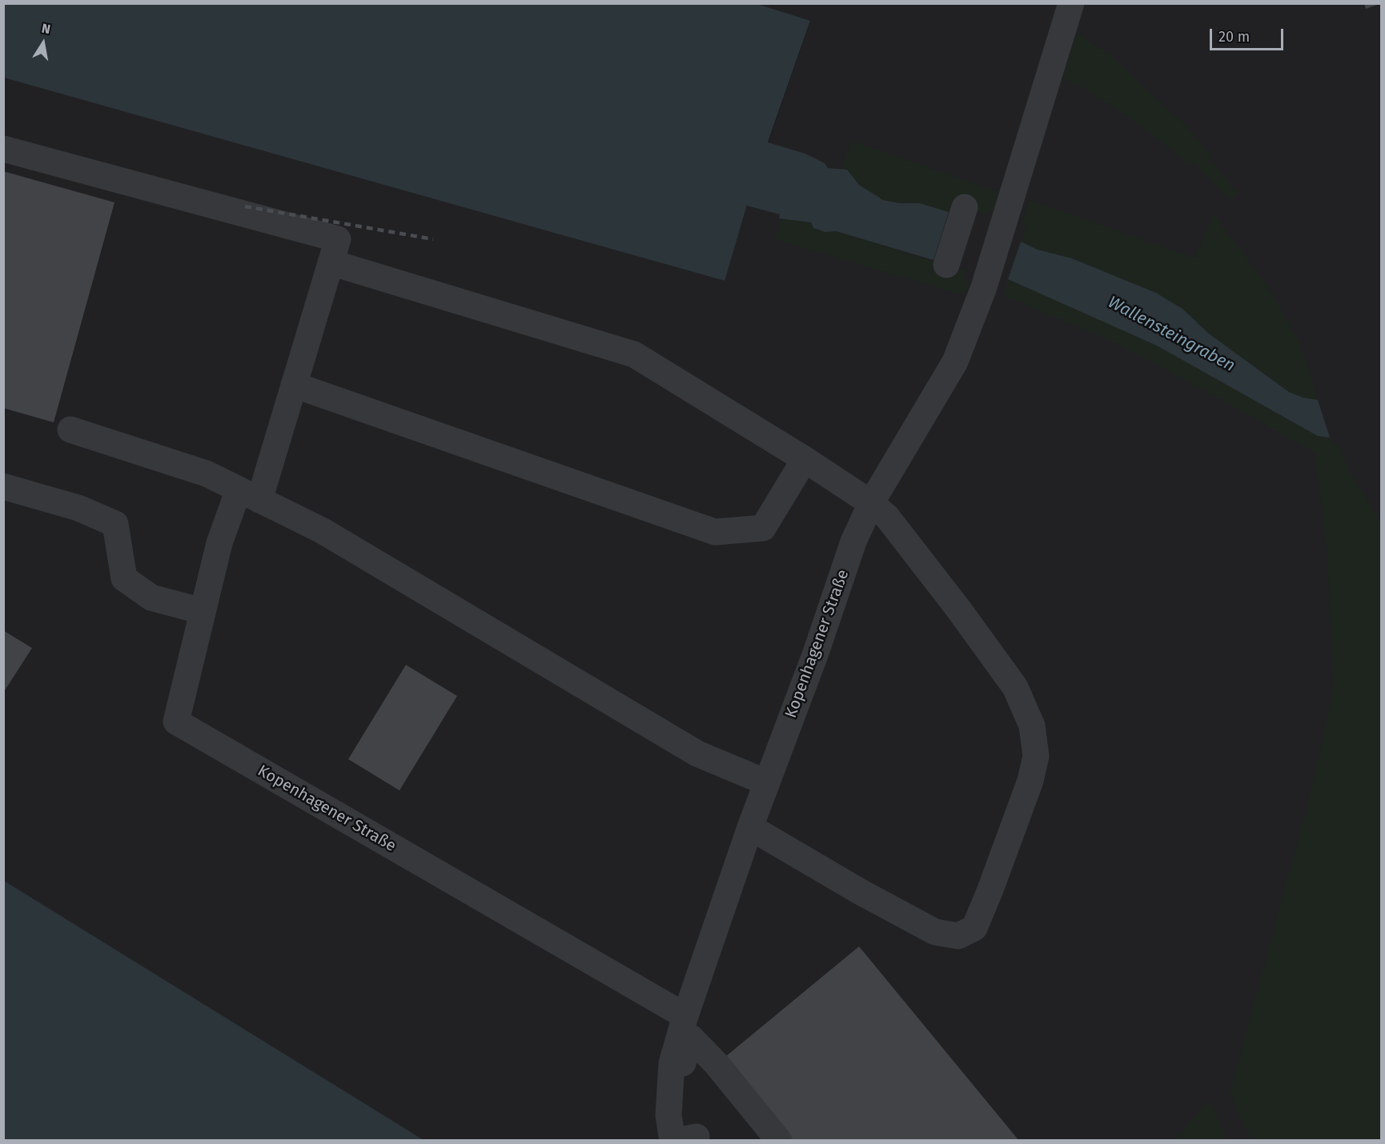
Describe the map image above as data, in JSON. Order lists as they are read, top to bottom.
{
  "streets": {
    "street": ["Kopenhagener Straße"]
  },
  "water": ["Wallensteingraben"],
  "scale_bar": "20 m",
  "north": "top"
}
